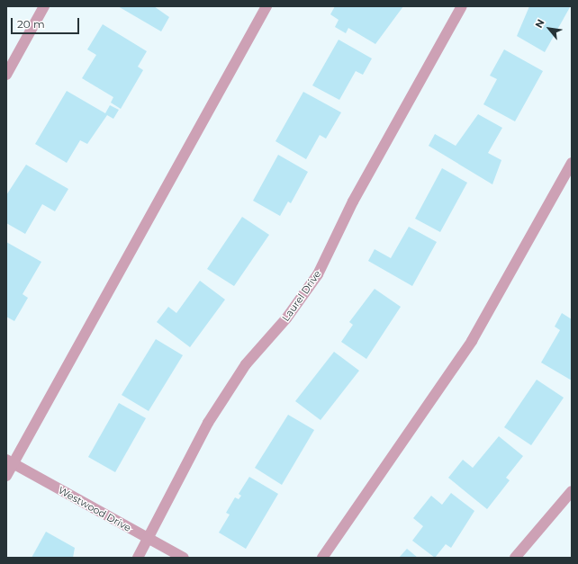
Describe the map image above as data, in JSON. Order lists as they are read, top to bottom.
{
  "streets": {
    "street": ["Laurel Drive", "Westwood Drive"]
  },
  "crossings": [
    ["Laurel Drive", "Westwood Drive"]
  ],
  "scale_bar": "20 m",
  "north": "top left"
}
